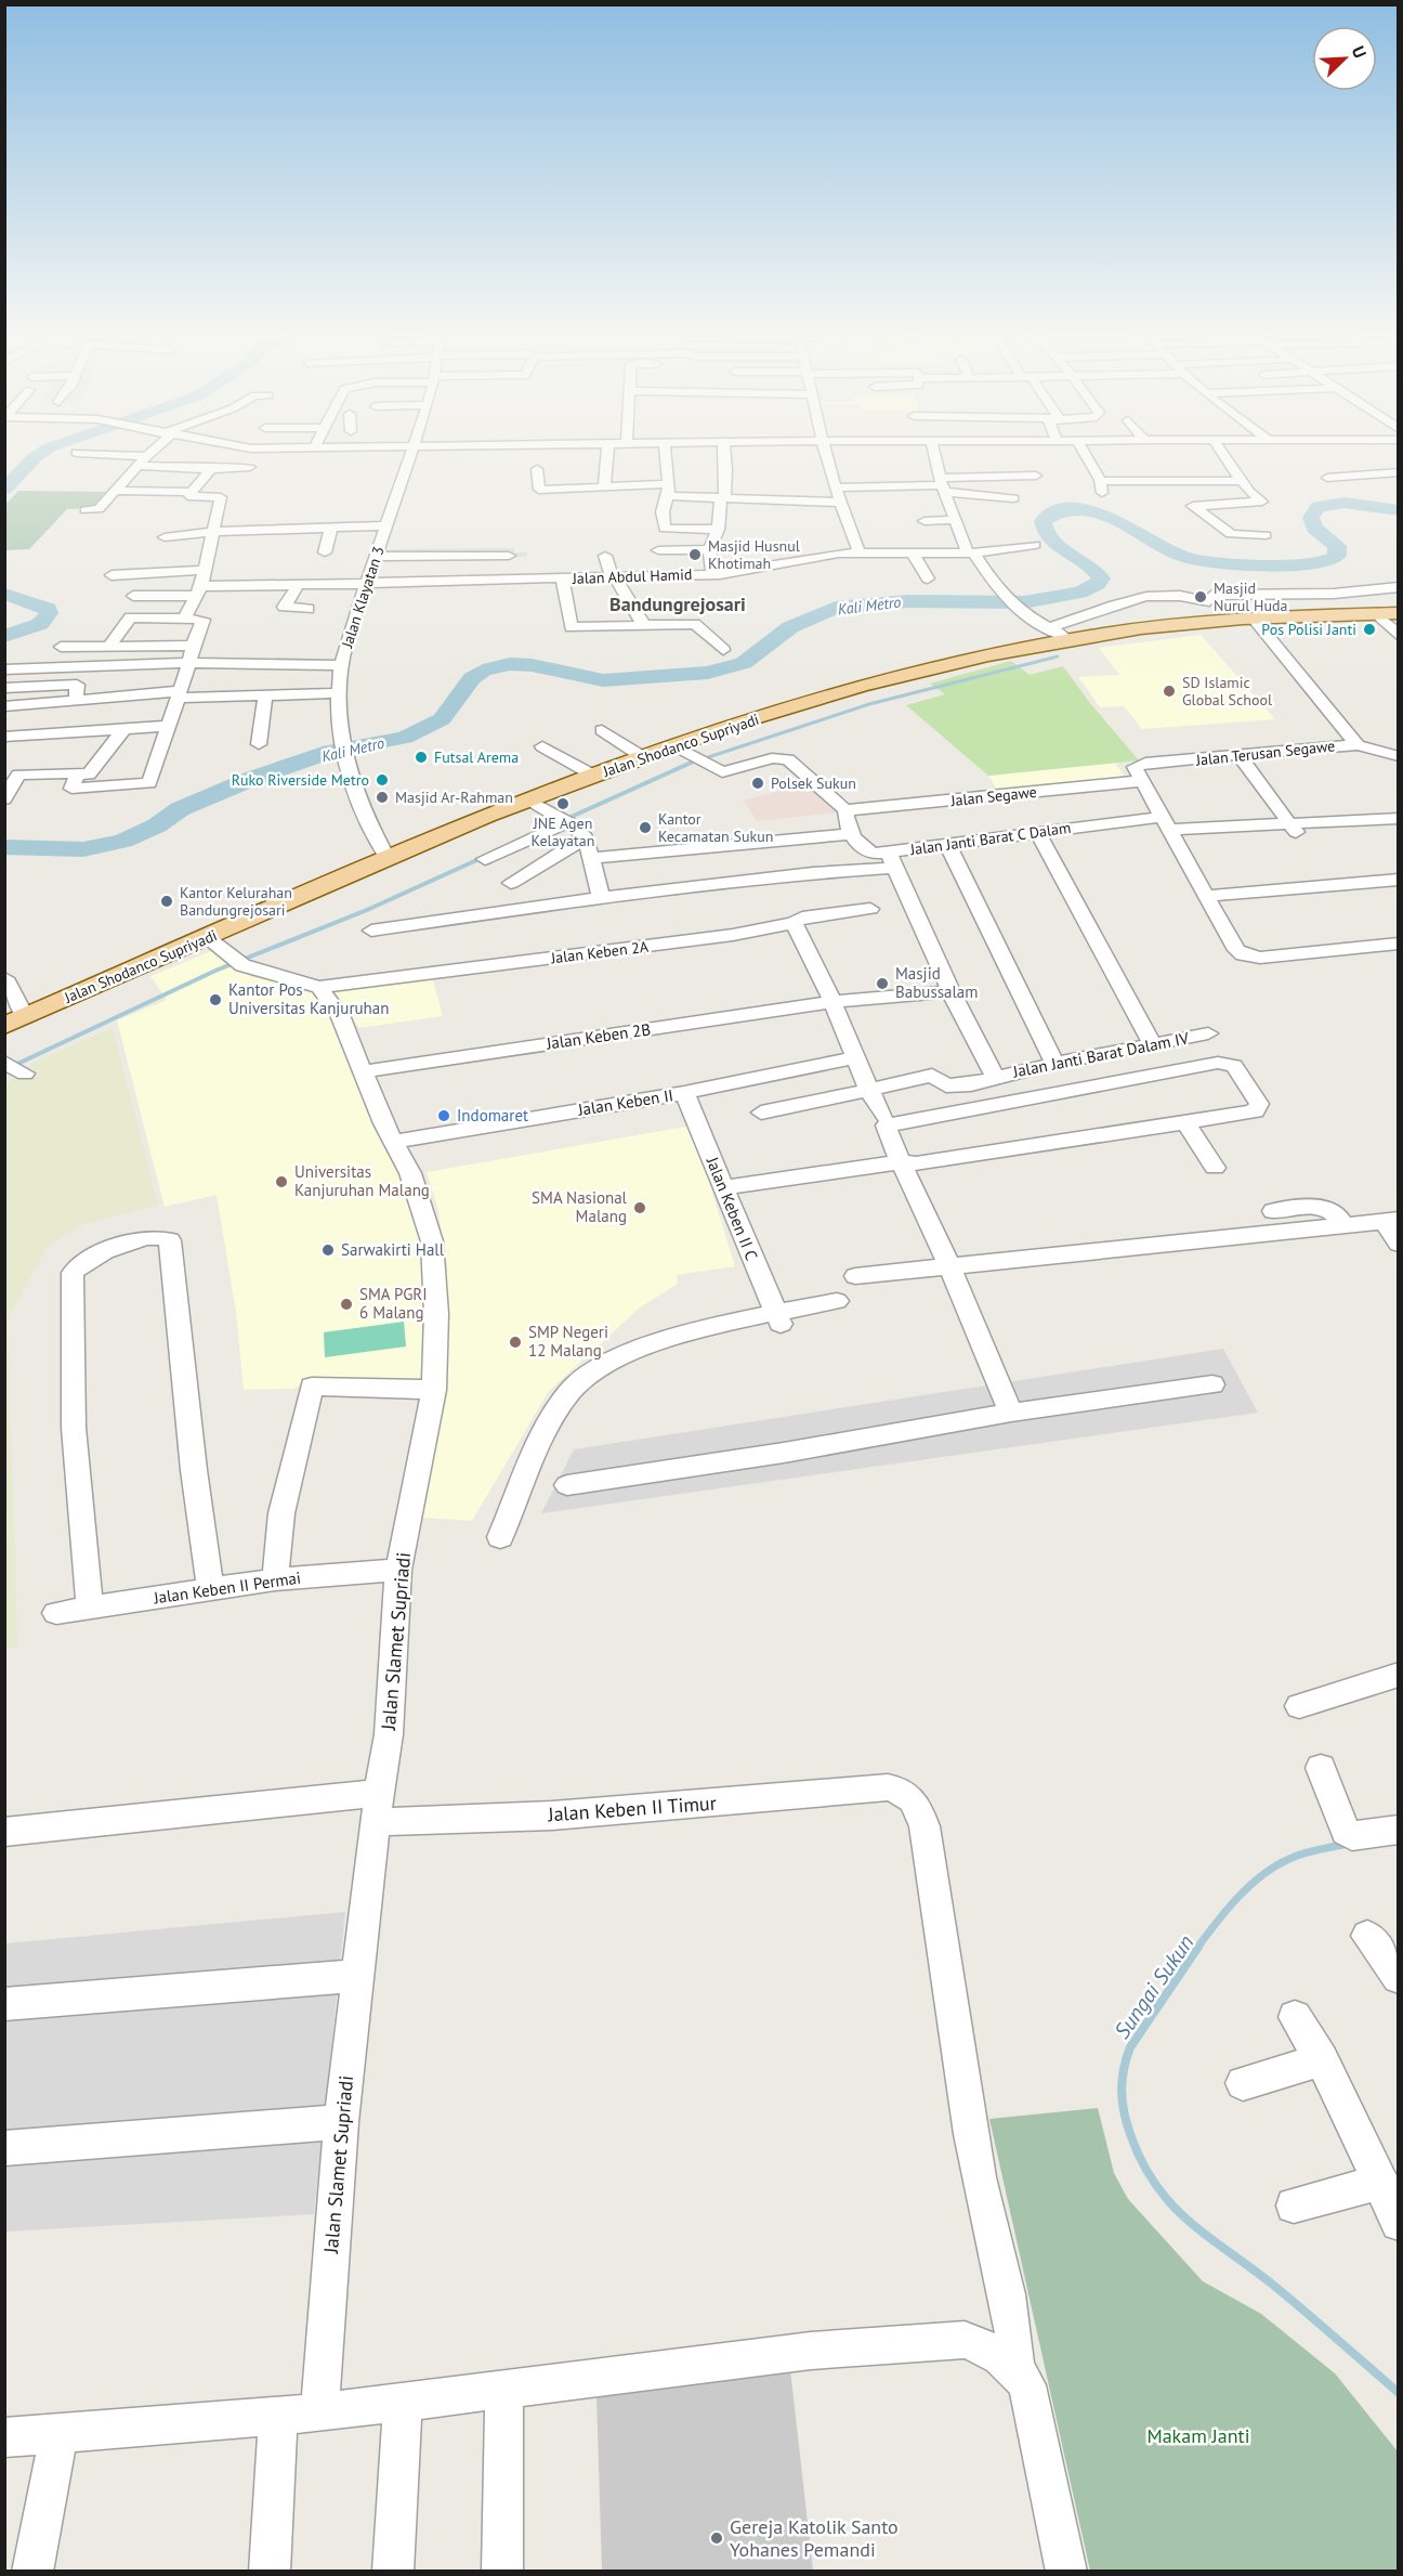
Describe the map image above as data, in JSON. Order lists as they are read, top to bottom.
{
  "streets": {
    "main road": ["Jalan Shodanco Supriyadi"],
    "street": [
      "Jalan Abdul Hamid",
      "Jalan Klayatan 3",
      "Jalan Terusan Segawe",
      "Jalan Segawe",
      "Jalan Janti Barat C Dalam",
      "Jalan Keben 2A",
      "Jalan Keben 2B",
      "Jalan Janti Barat Dalam IV",
      "Jalan Keben II",
      "Jalan Keben II C",
      "Jalan Keben II Permai",
      "Jalan Slamet Supriadi",
      "Jalan Keben II Timur"
    ]
  },
  "crossings": [
    ["Jalan Abdul Hamid", "Jalan Klayatan 3"],
    ["Jalan Klayatan 3", "Jalan Shodanco Supriyadi"],
    ["Jalan Terusan Segawe", "Jalan Segawe"],
    ["Jalan Keben 2A", "Jalan Slamet Supriadi"],
    ["Jalan Keben 2B", "Jalan Slamet Supriadi"],
    ["Jalan Keben II", "Jalan Keben II C"],
    ["Jalan Keben II", "Jalan Slamet Supriadi"],
    ["Jalan Keben II Permai", "Jalan Slamet Supriadi"],
    ["Jalan Slamet Supriadi", "Jalan Keben II Timur"]
  ],
  "districts": ["Bandungrejosari"],
  "water": ["Kali Metro", "Sungai Sukun"],
  "parks": ["Makam Janti"],
  "places": [
    "Masjid Husnul Khotimah",
    "Masjid Nurul Huda",
    "Pos Polisi Janti",
    "SD Islamic Global School",
    "Futsal Arema",
    "Ruko Riverside Metro",
    "Polsek Sukun",
    "Masjid Ar-Rahman",
    "JNE Agen Kelayatan",
    "Kantor Kecamatan Sukun",
    "Kantor Kelurahan Bandungrejosari",
    "Masjid Babussalam",
    "Kantor Pos Universitas Kanjuruhan",
    "Indomaret",
    "Universitas Kanjuruhan Malang",
    "SMA Nasional Malang",
    "Sarwakirti Hall",
    "SMA PGRI 6 Malang",
    "SMP Negeri 12 Malang",
    "Gereja Katolik Santo Yohanes Pemandi"
  ],
  "north": "top right"
}
